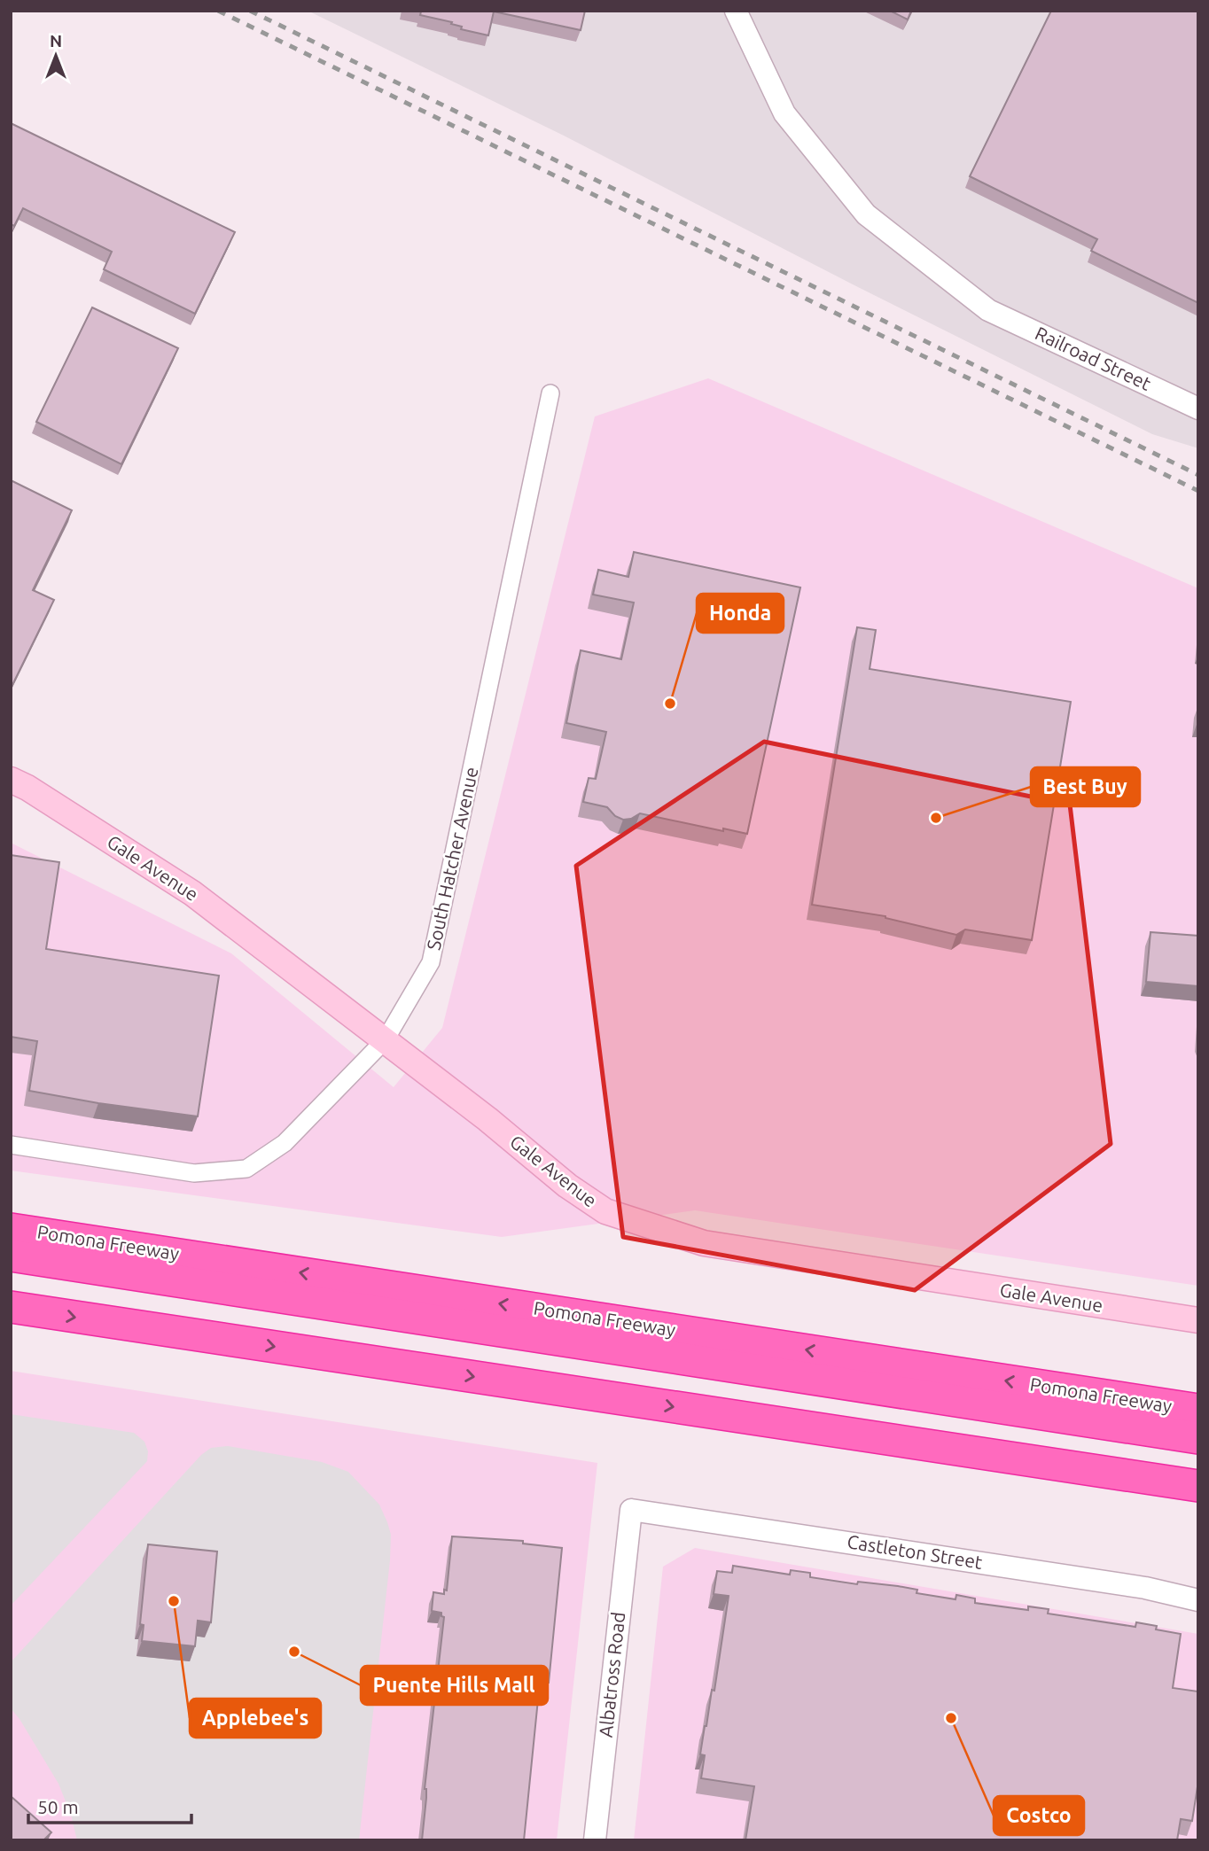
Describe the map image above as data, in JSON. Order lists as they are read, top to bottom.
{
  "streets": {
    "highway": ["Pomona Freeway"],
    "main road": ["Gale Avenue"],
    "street": [
      "Railroad Street",
      "South Hatcher Avenue",
      "Castleton Street",
      "Albatross Road"
    ]
  },
  "crossings": [
    ["South Hatcher Avenue", "Gale Avenue"],
    ["Castleton Street", "Albatross Road"]
  ],
  "places": [
    "Honda",
    "Best Buy",
    "Applebee's",
    "Puente Hills Mall",
    "Costco"
  ],
  "scale_bar": "50 m",
  "north": "top"
}
